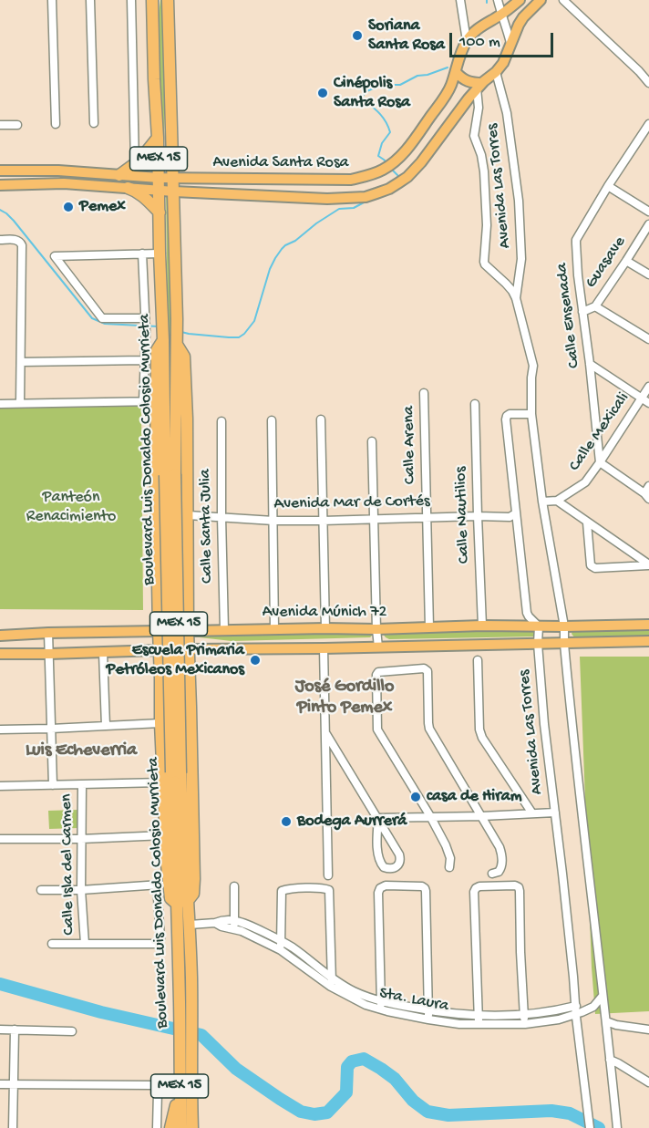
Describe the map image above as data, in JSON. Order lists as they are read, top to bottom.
{
  "streets": {
    "highway": ["MEX 15", "Boulevard Luis Donaldo Colosio Murrieta", "Avenida Múnich 72"],
    "main road": ["Avenida Santa Rosa"],
    "street": [
      "Avenida Las Torres",
      "Guasave",
      "Calle Ensenada",
      "Calle Mexicali",
      "Calle Arena",
      "Avenida Mar de Cortés",
      "Calle Nautilios",
      "Calle Santa Julia",
      "Calle Isla del Carmen",
      "Sta. Laura"
    ]
  },
  "crossings": [
    ["MEX 15", "Avenida Santa Rosa"],
    ["MEX 15", "Boulevard Luis Donaldo Colosio Murrieta"],
    ["Avenida Santa Rosa", "Avenida Las Torres"],
    ["Avenida Santa Rosa", "Boulevard Luis Donaldo Colosio Murrieta"],
    ["Avenida Las Torres", "Calle Mexicali"],
    ["Avenida Las Torres", "Avenida Múnich 72"],
    ["Avenida Las Torres", "Sta. Laura"],
    ["Guasave", "Calle Ensenada"],
    ["Calle Ensenada", "Calle Mexicali"],
    ["Calle Arena", "Avenida Mar de Cortés"],
    ["Calle Arena", "Avenida Múnich 72"],
    ["Avenida Mar de Cortés", "Calle Nautilios"],
    ["Avenida Mar de Cortés", "Calle Santa Julia"],
    ["Calle Nautilios", "Avenida Múnich 72"],
    ["Calle Santa Julia", "Avenida Múnich 72"]
  ],
  "districts": ["José Gordillo Pinto Pemex", "Luis Echeverria"],
  "parks": ["Panteón Renacimiento"],
  "places": [
    "Soriana Santa Rosa",
    "Cinépolis Santa Rosa",
    "Pemex",
    "Escuela Primaria Petróleos Mexicanos",
    "casa de Hiram",
    "Bodega Aurrerá"
  ],
  "scale_bar": "100 m"
}
